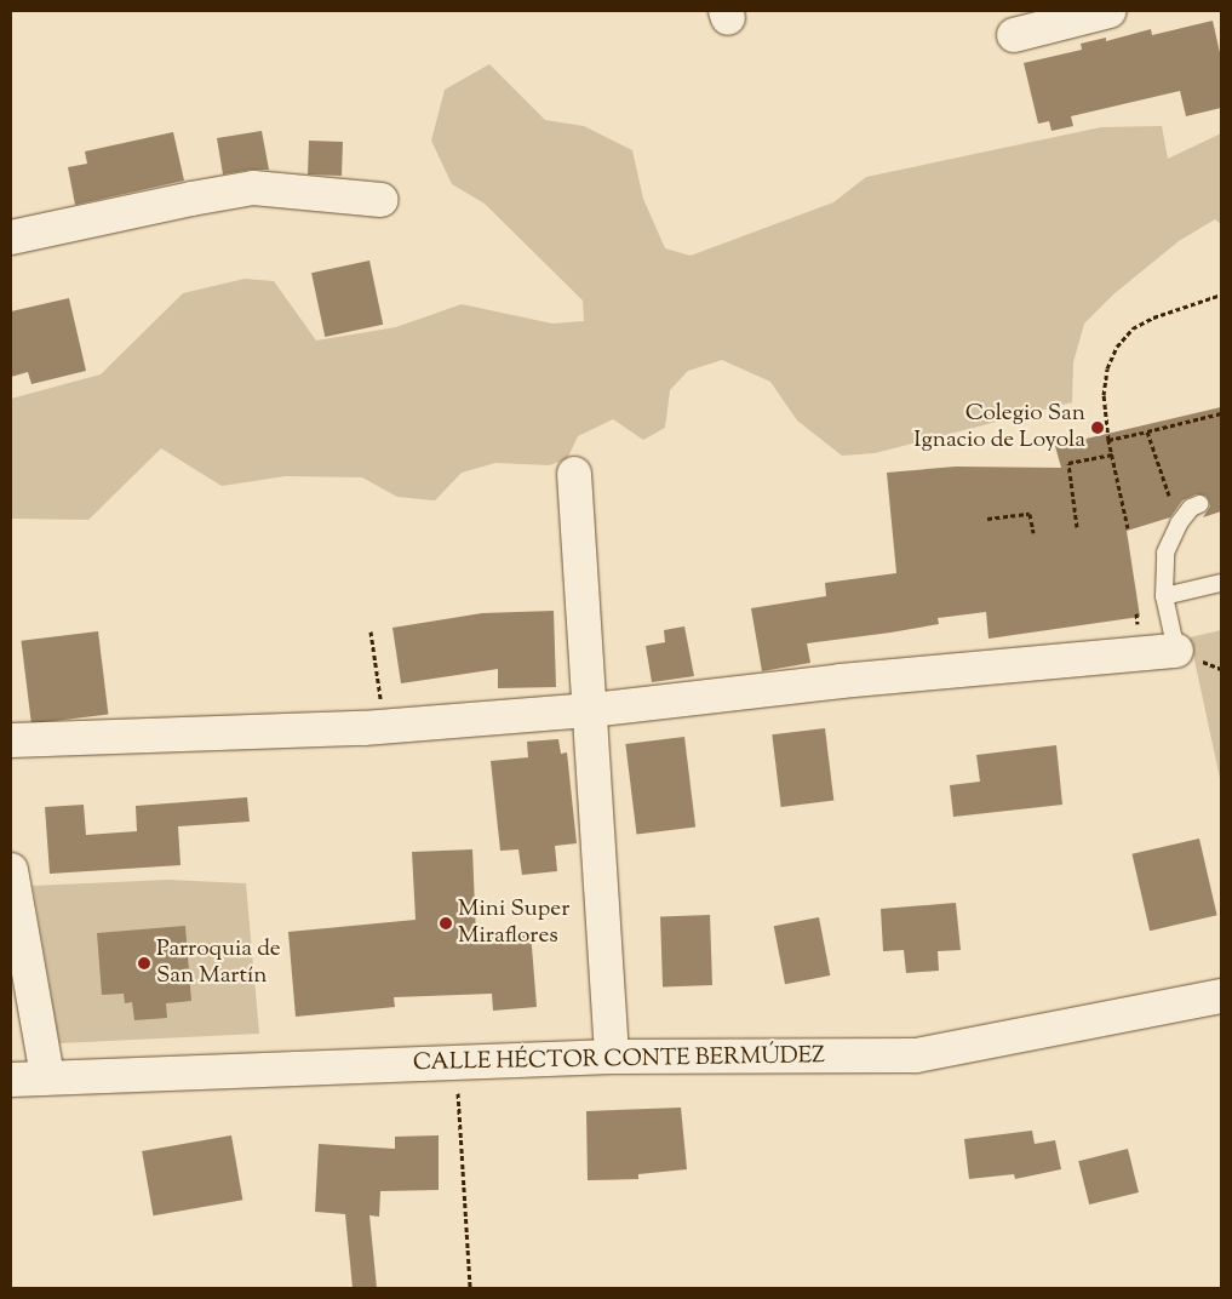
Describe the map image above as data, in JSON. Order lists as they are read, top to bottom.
{
  "streets": {
    "street": ["CALLE HÉCTOR CONTE BERMÚDEZ"]
  },
  "places": ["Colegio San Ignacio de Loyola", "Mini Super Miraflores", "Parroquia de San Martín"]
}
